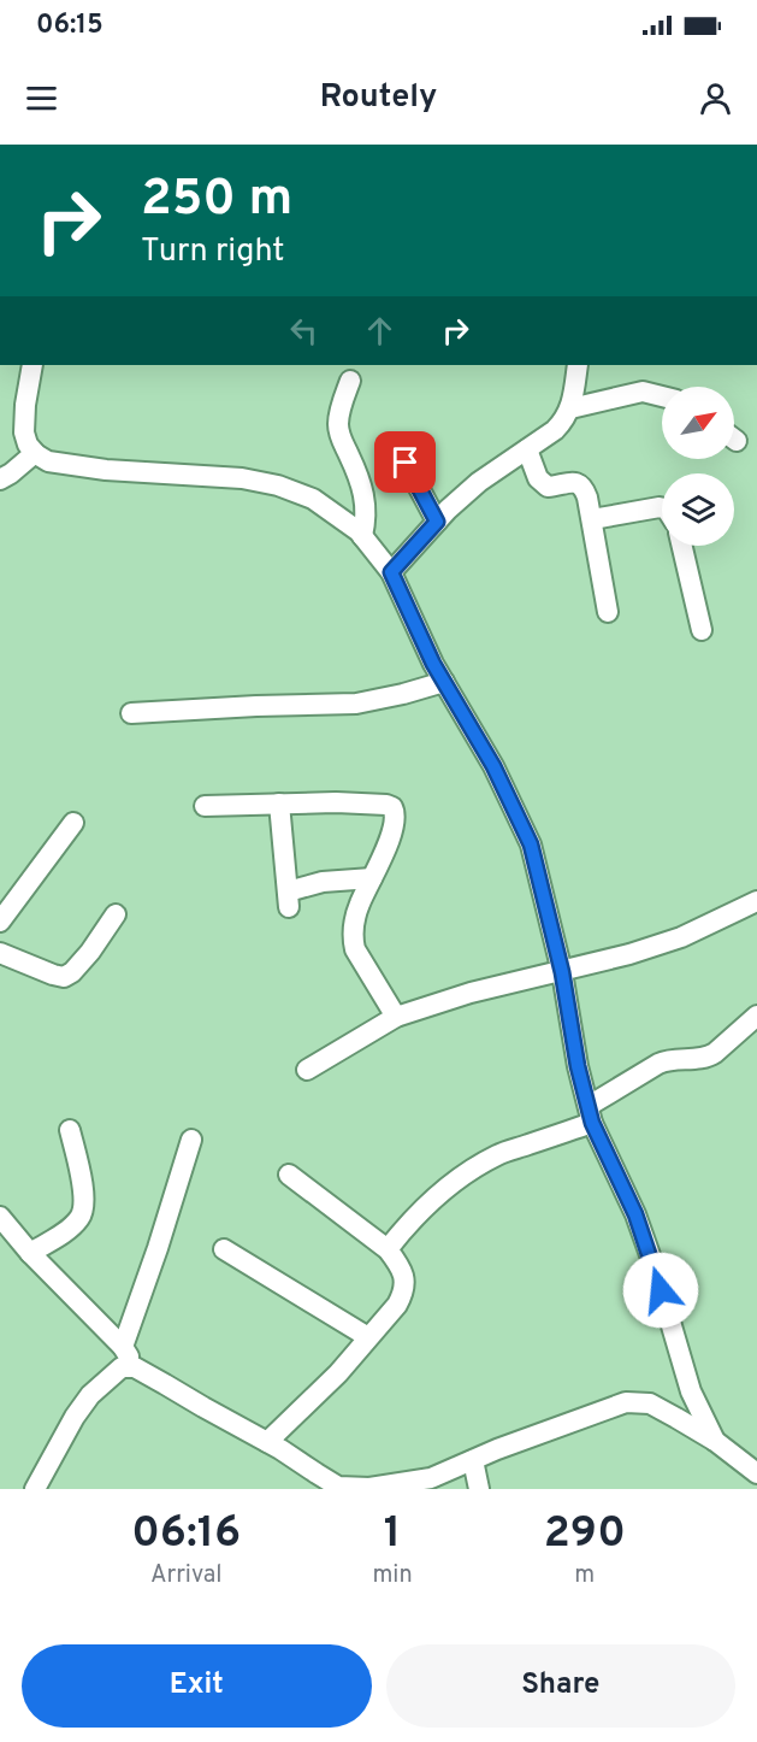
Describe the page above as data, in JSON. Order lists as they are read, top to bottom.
{
  "north": "top right",
  "page": {
    "status": "06:15",
    "header": "Routely",
    "turn": ["250 m", "Turn right"],
    "eta": [
      "06:16",
      "Arrival",
      "1",
      "min",
      "290",
      "m"
    ],
    "buttons": ["Exit", "Share"]
  }
}
